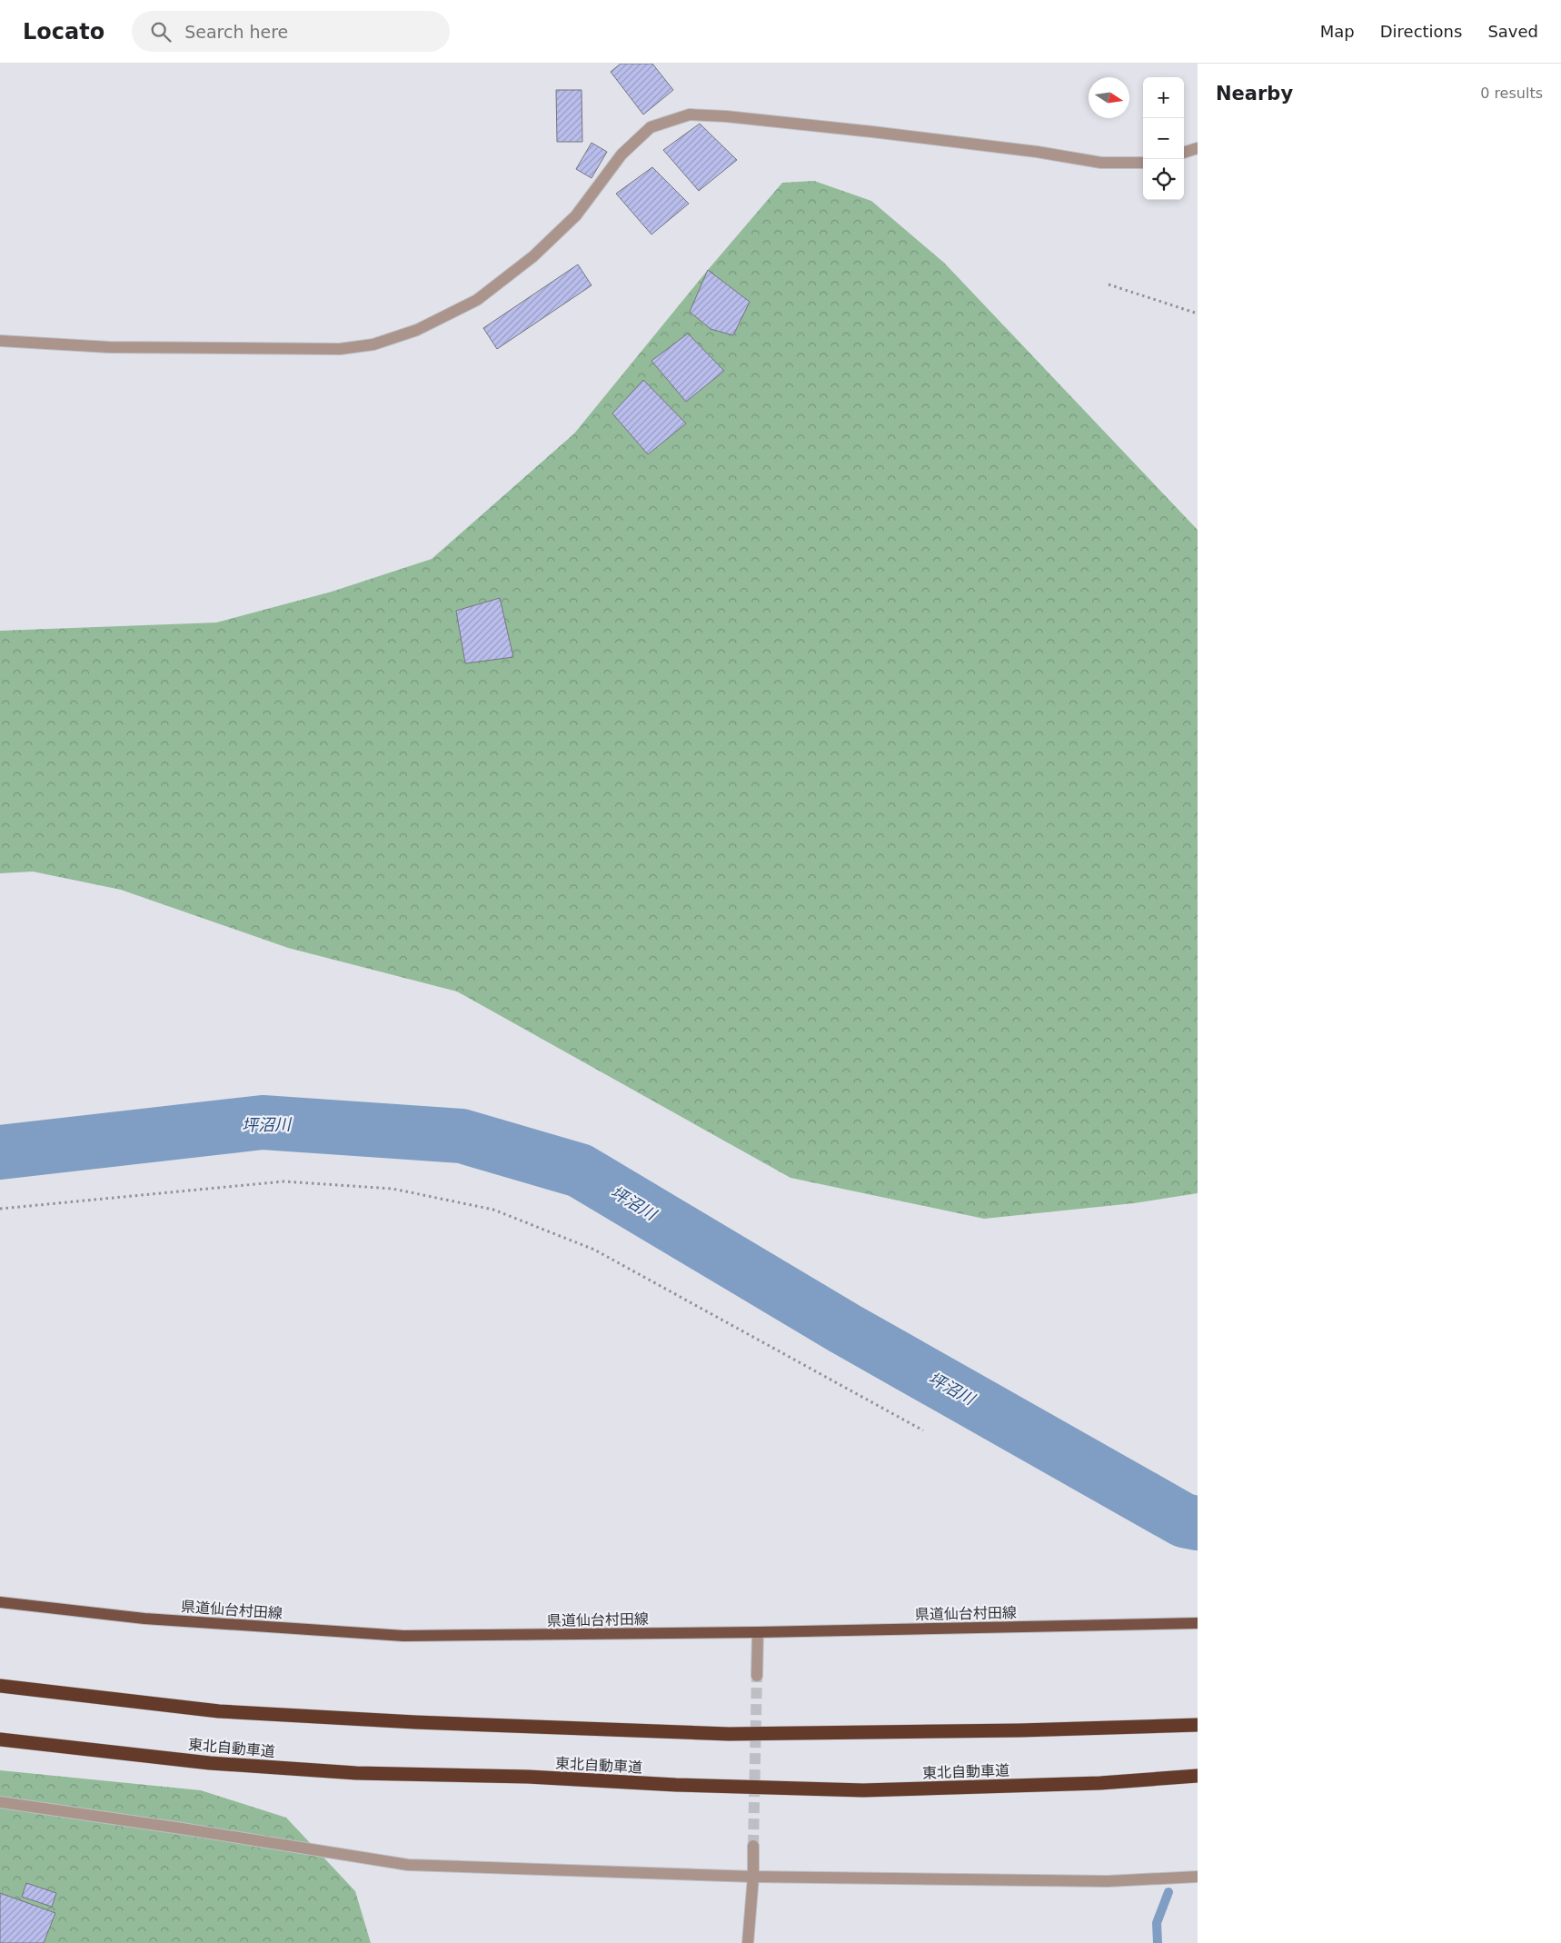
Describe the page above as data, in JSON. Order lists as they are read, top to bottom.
{
  "streets": {
    "highway": ["東北自動車道"],
    "main road": ["県道仙台村田線"]
  },
  "water": ["坪沼川"],
  "north": "right",
  "page": {
    "header": "Locato",
    "search": "Search here",
    "nav": ["Map", "Directions", "Saved"],
    "heading": ["Nearby", "0 results"],
    "map_buttons": ["+", "−"]
  }
}
